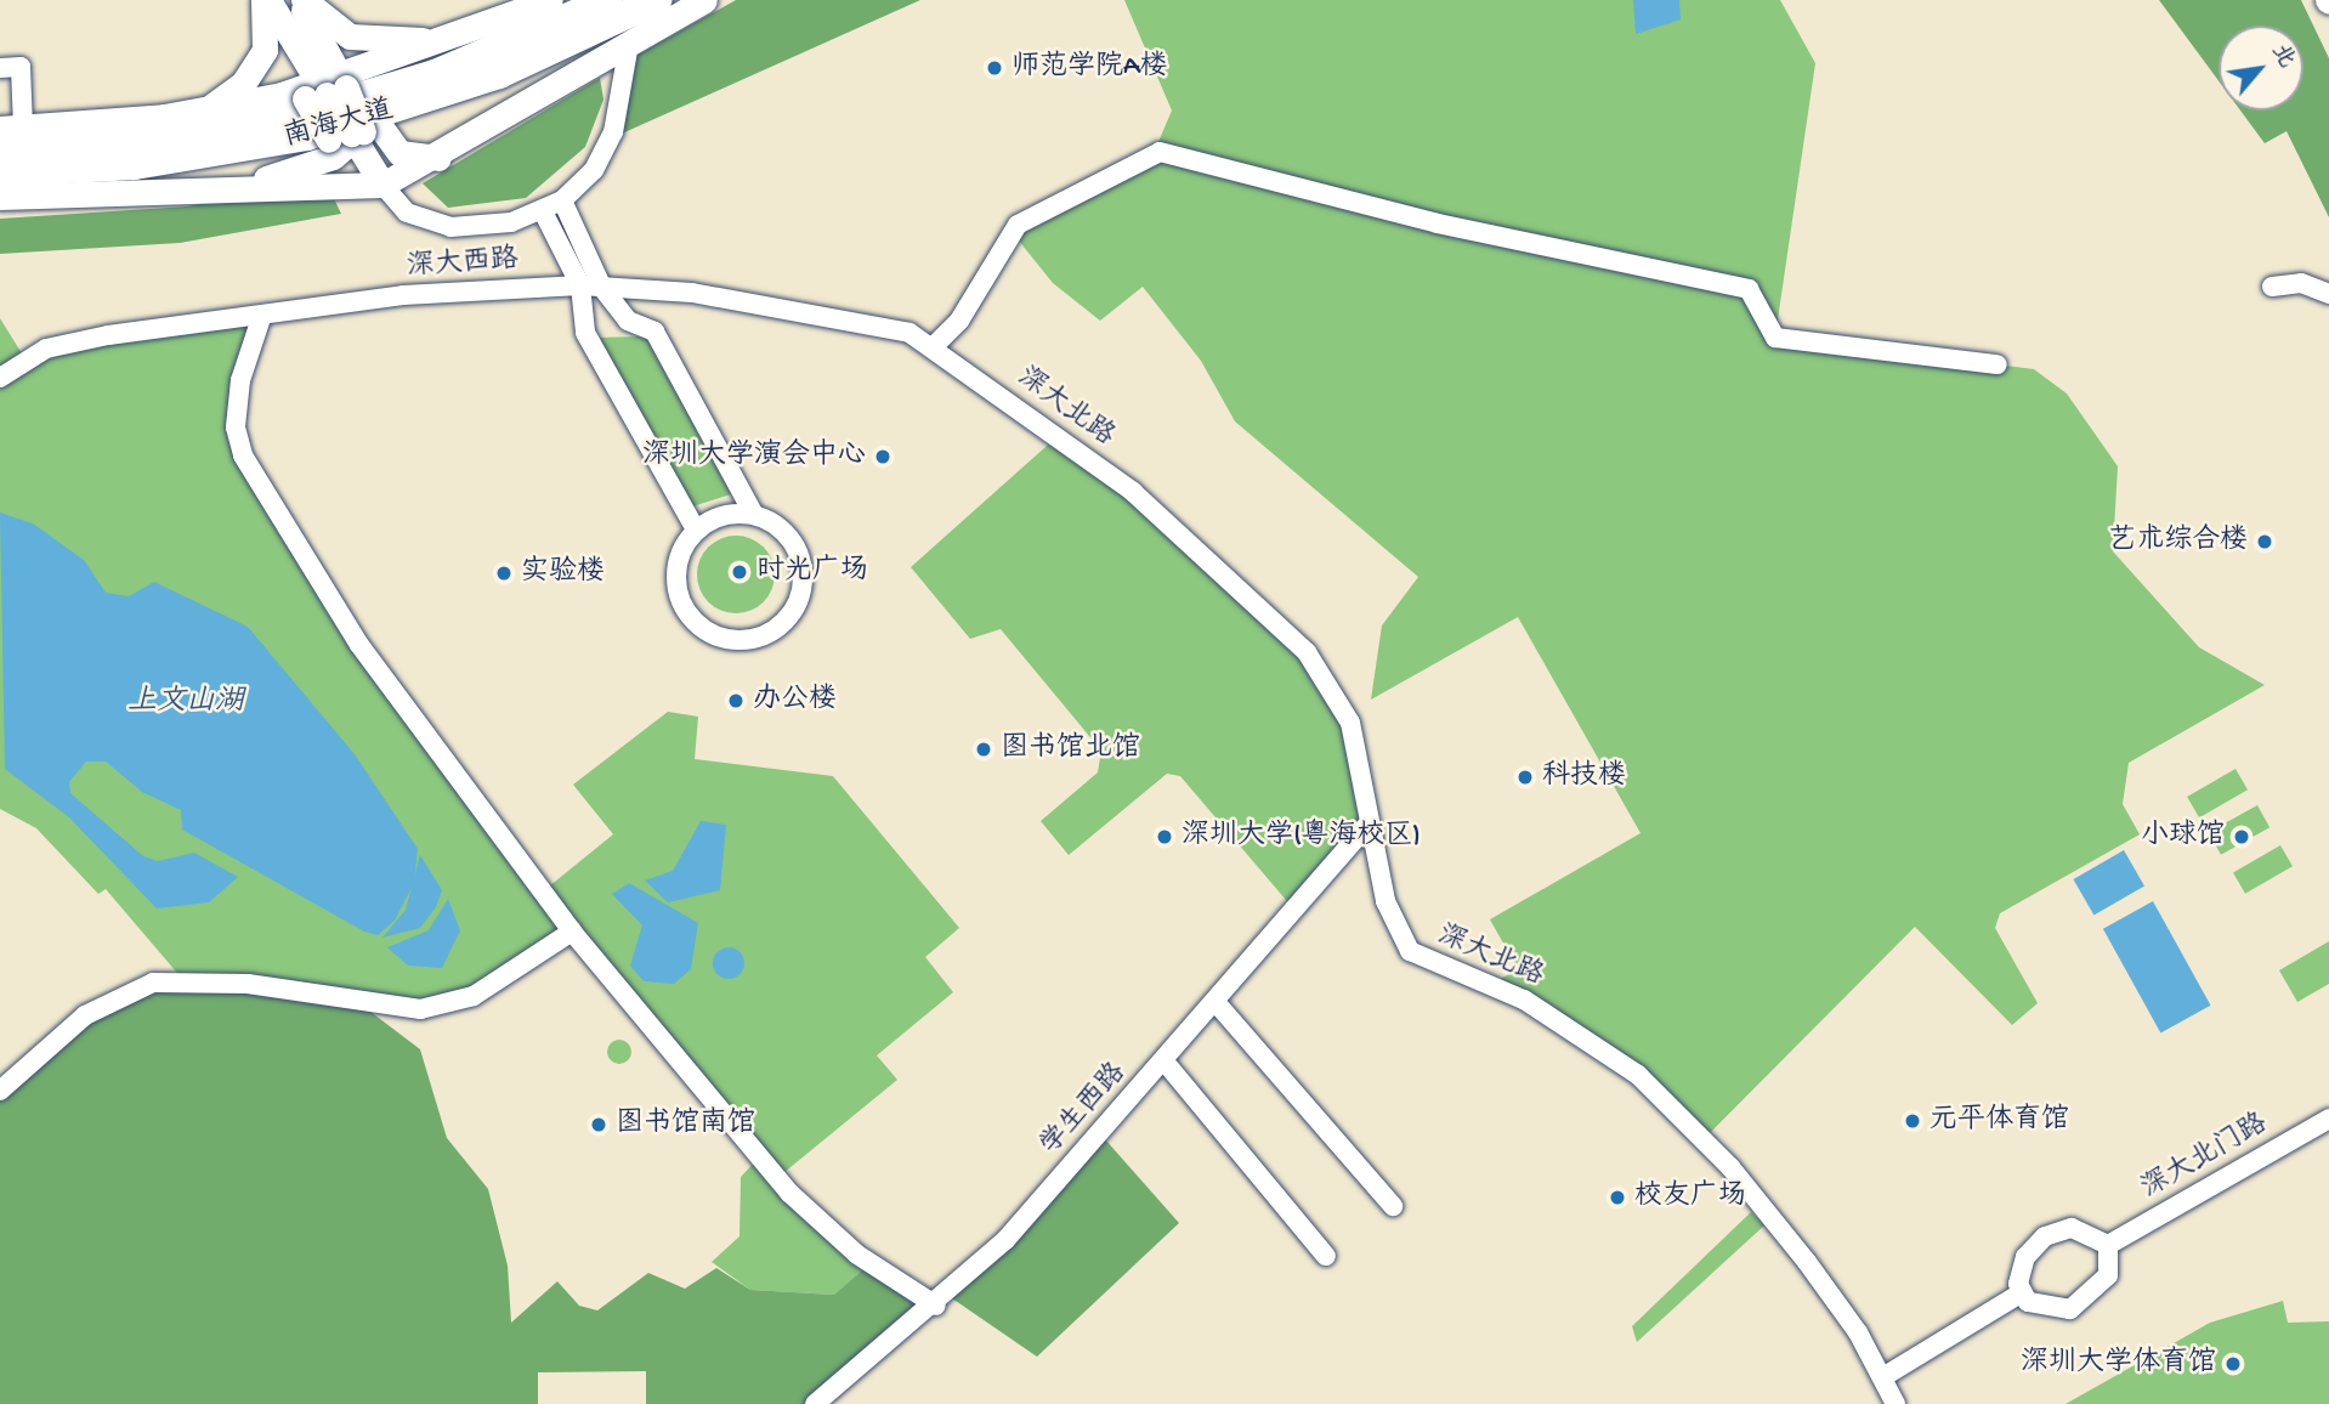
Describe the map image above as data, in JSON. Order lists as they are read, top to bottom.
{
  "streets": {
    "main road": ["南海大道"],
    "street": [
      "深大西路",
      "深大北路",
      "学生西路",
      "深大北门路"
    ]
  },
  "crossings": [
    ["深大西路", "深大北路"],
    ["深大北路", "学生西路"]
  ],
  "water": ["上文山湖"],
  "places": [
    "师范学院A楼",
    "深圳大学演会中心",
    "艺术综合楼",
    "时光广场",
    "实验楼",
    "办公楼",
    "图书馆北馆",
    "科技楼",
    "深圳大学(粤海校区)",
    "小球馆",
    "元平体育馆",
    "图书馆南馆",
    "校友广场",
    "深圳大学体育馆"
  ],
  "north": "top right"
}
